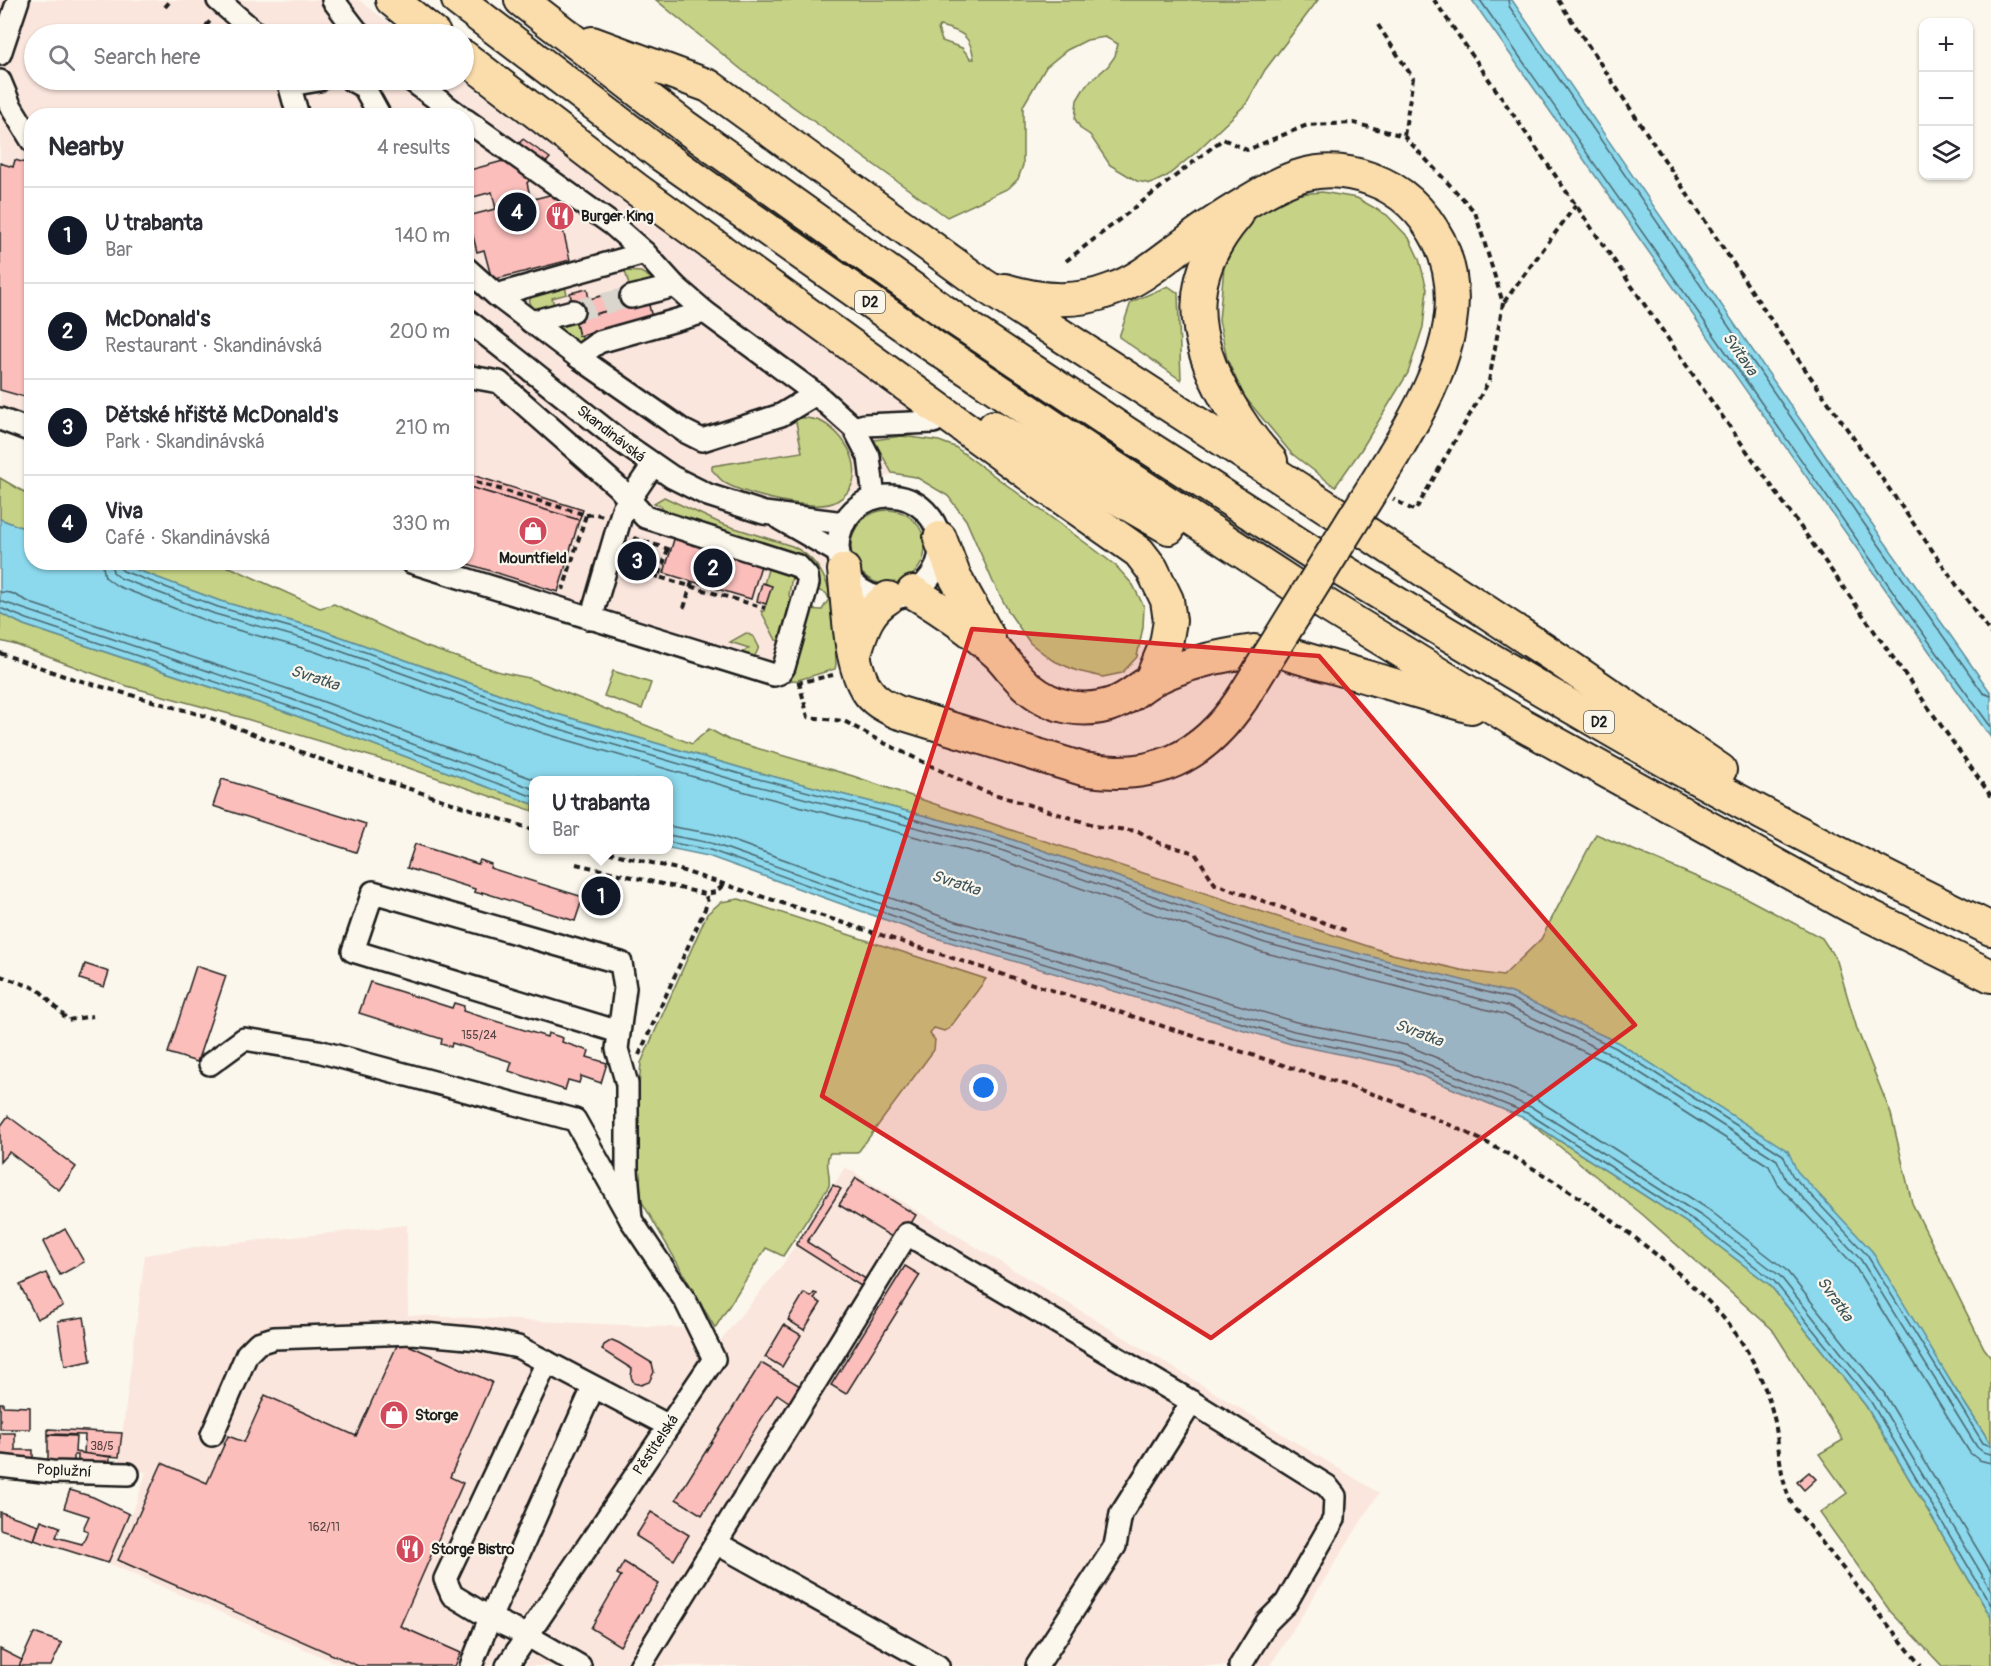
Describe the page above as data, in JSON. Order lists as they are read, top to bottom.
{
  "streets": {
    "highway": ["D2"],
    "street": ["Skandinávská", "Pěstitelská", "Poplužní"]
  },
  "water": ["Svitava", "Svratka"],
  "places": {
    "restaurant": ["Burger King", "Storge Bistro"],
    "shop": ["Mountfield", "Storge"]
  },
  "house_numbers": ["155/24", "38/5", "162/11"],
  "page": {
    "map_buttons": ["+", "−"],
    "search": "Search here",
    "heading": ["Nearby", "4 results"],
    "list": [
      {
        "mark": "1",
        "name": "U trabanta",
        "note": "Bar",
        "value": "140 m"
      },
      {
        "mark": "2",
        "name": "McDonald's",
        "note": "Restaurant · Skandinávská",
        "value": "200 m"
      },
      {
        "mark": "3",
        "name": "Dětské hřiště McDonald's",
        "note": "Park · Skandinávská",
        "value": "210 m"
      },
      {
        "mark": "4",
        "name": "Viva",
        "note": "Café · Skandinávská",
        "value": "330 m"
      }
    ],
    "pins": [
      "4",
      "3",
      "2",
      "1"
    ],
    "popup": ["U trabanta", "Bar"]
  }
}
